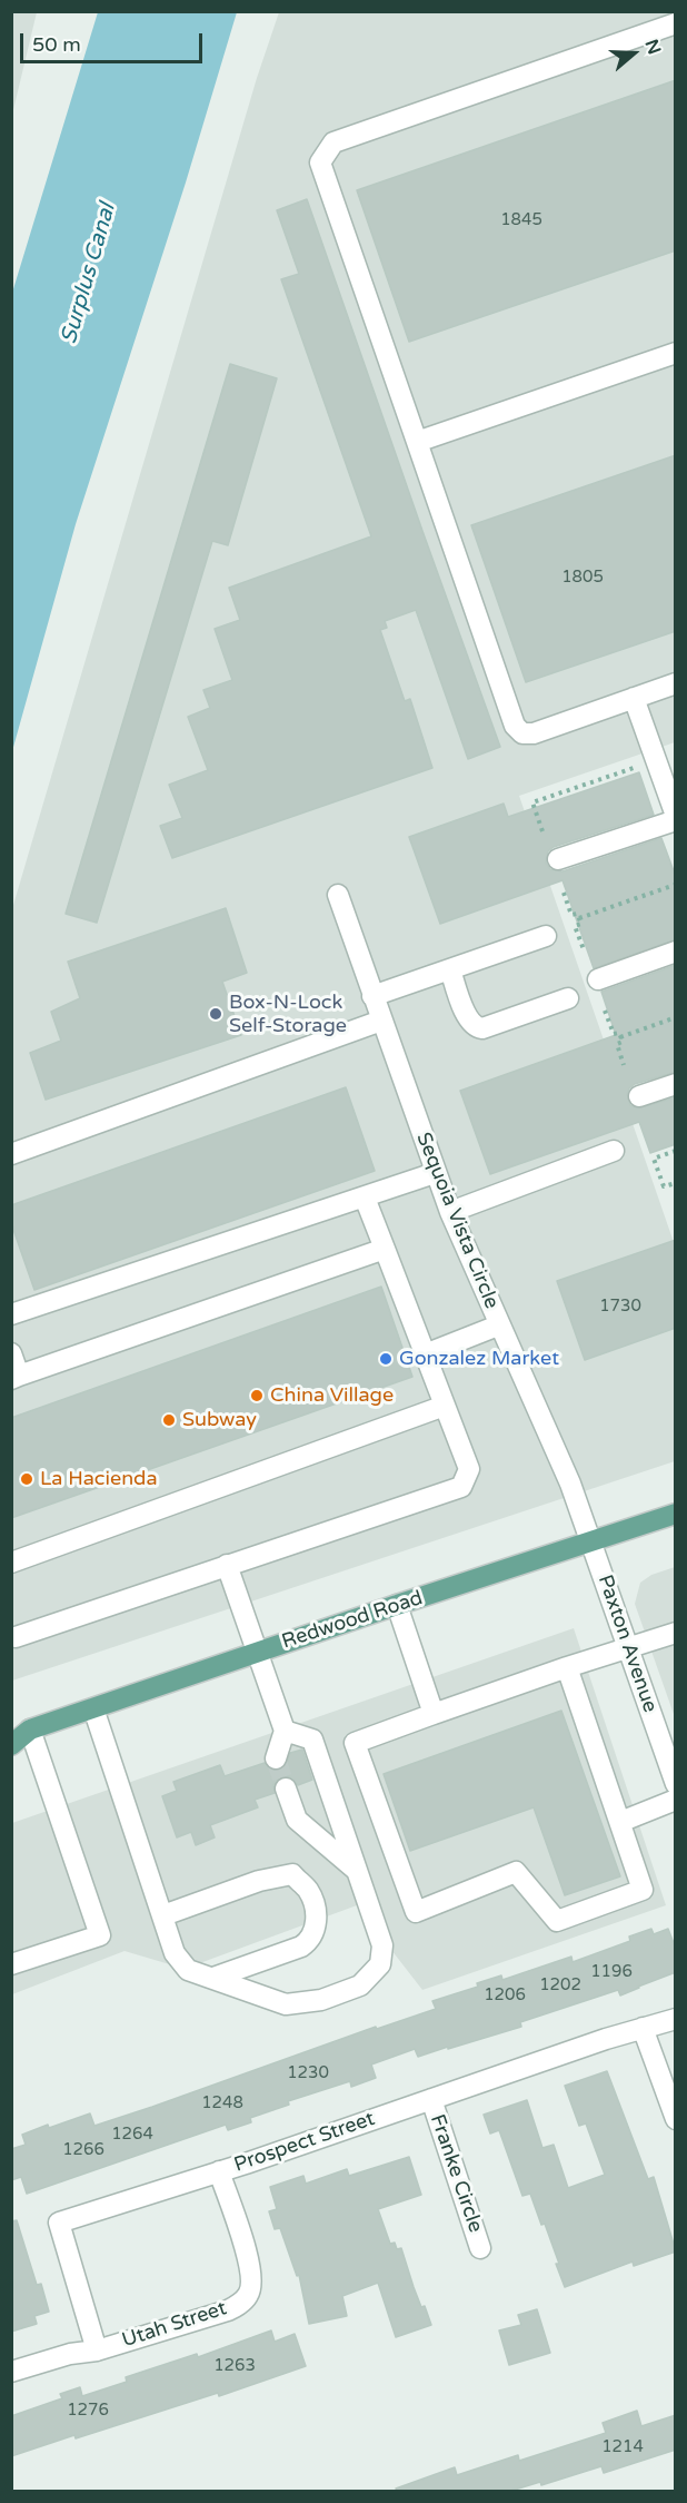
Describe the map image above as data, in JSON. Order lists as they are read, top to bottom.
{
  "streets": {
    "main road": ["Redwood Road"],
    "street": [
      "Sequoia Vista Circle",
      "Paxton Avenue",
      "Prospect Street",
      "Franke Circle",
      "Utah Street"
    ]
  },
  "crossings": [
    ["Sequoia Vista Circle", "Redwood Road"],
    ["Sequoia Vista Circle", "Paxton Avenue"],
    ["Redwood Road", "Paxton Avenue"],
    ["Prospect Street", "Franke Circle"],
    ["Prospect Street", "Utah Street"]
  ],
  "water": ["Surplus Canal"],
  "places": [
    "Box-N-Lock Self-Storage",
    "Gonzalez Market",
    "China Village",
    "Subway",
    "La Hacienda"
  ],
  "house_numbers": [
    "1845",
    "1805",
    "1730",
    "1196",
    "1202",
    "1206",
    "1230",
    "1248",
    "1264",
    "1266",
    "1263",
    "1276",
    "1214"
  ],
  "scale_bar": "50 m",
  "north": "right"
}
